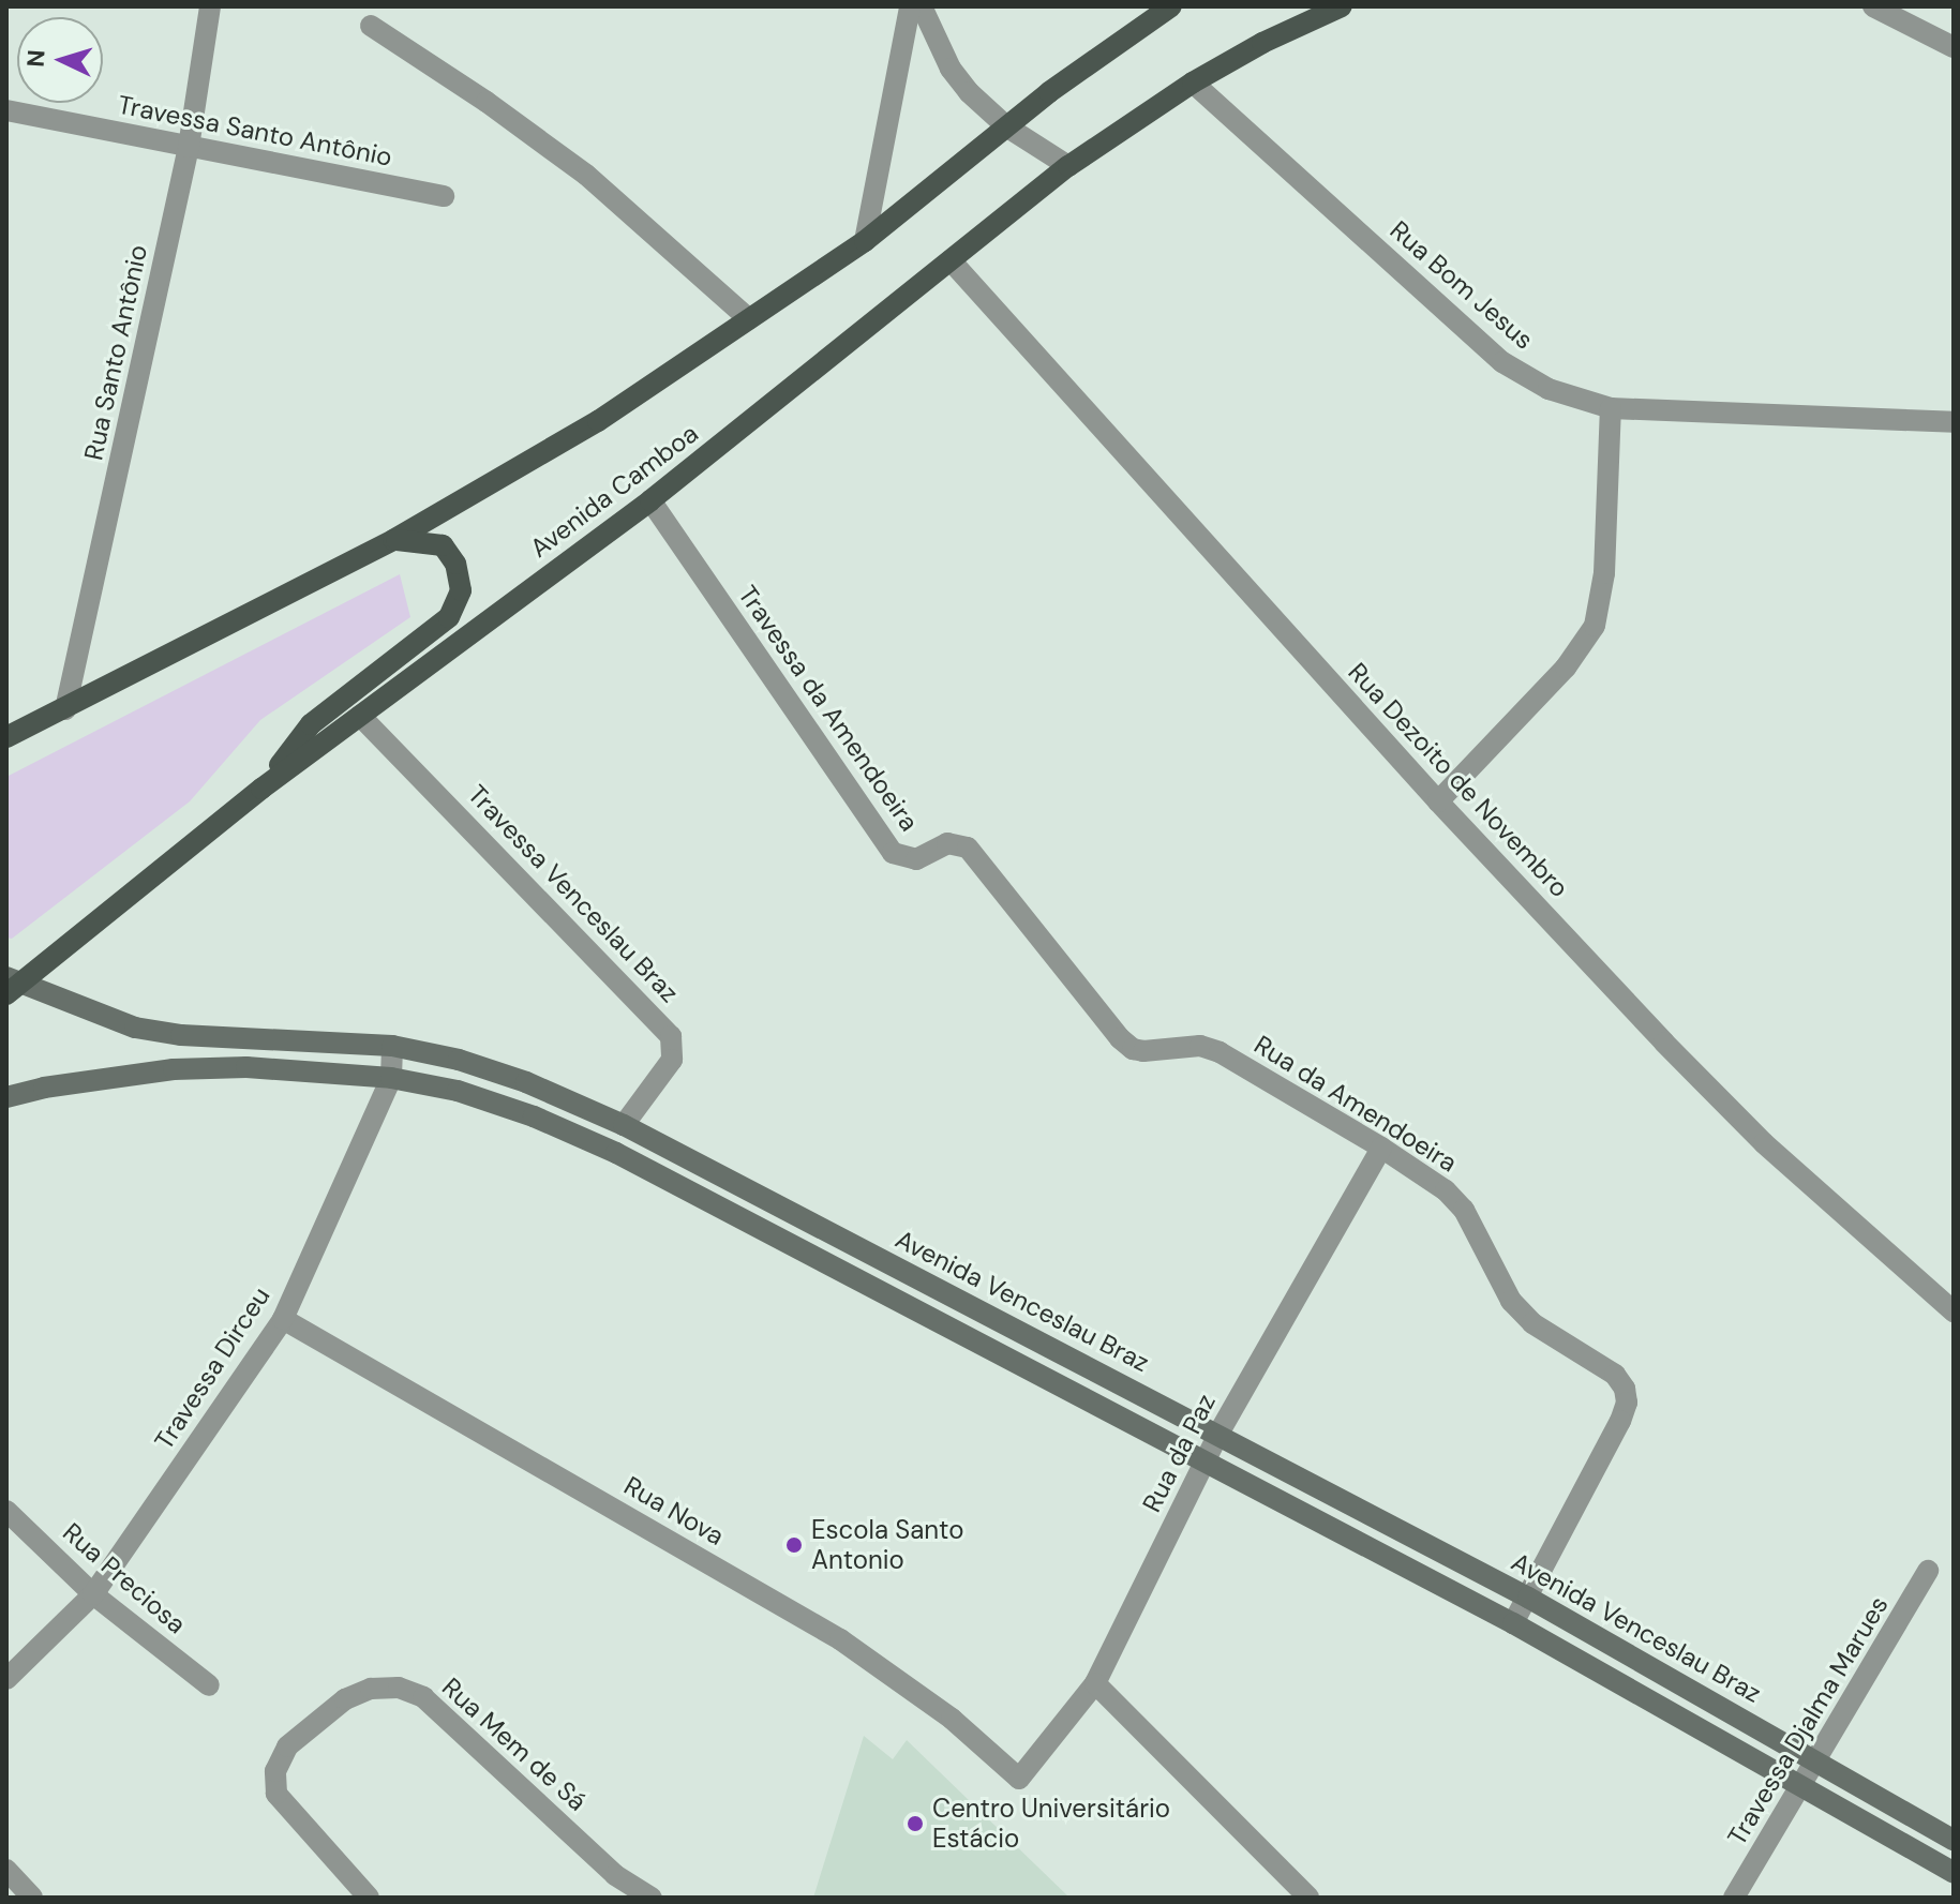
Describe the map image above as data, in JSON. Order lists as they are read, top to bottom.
{
  "streets": {
    "main road": ["Avenida Camboa", "Avenida Venceslau Braz"],
    "street": [
      "Travessa Santo Antônio",
      "Rua Bom Jesus",
      "Rua Santo Antônio",
      "Travessa da Amendoeira",
      "Rua Dezoito de Novembro",
      "Travessa Venceslau Braz",
      "Rua da Amendoeira",
      "Travessa Dirceu",
      "Rua da Paz",
      "Rua Nova",
      "Rua Preciosa",
      "Travessa Djalma Marues",
      "Rua Mem de Sá"
    ]
  },
  "crossings": [
    ["Travessa Santo Antônio", "Rua Santo Antônio"],
    ["Rua Bom Jesus", "Avenida Camboa"],
    ["Avenida Camboa", "Travessa da Amendoeira"],
    ["Avenida Camboa", "Rua Dezoito de Novembro"],
    ["Avenida Camboa", "Travessa Venceslau Braz"],
    ["Avenida Camboa", "Avenida Venceslau Braz"],
    ["Travessa da Amendoeira", "Rua da Amendoeira"],
    ["Travessa Venceslau Braz", "Avenida Venceslau Braz"],
    ["Rua da Amendoeira", "Avenida Venceslau Braz"],
    ["Rua da Amendoeira", "Rua da Paz"],
    ["Avenida Venceslau Braz", "Travessa Dirceu"],
    ["Avenida Venceslau Braz", "Rua da Paz"],
    ["Avenida Venceslau Braz", "Travessa Djalma Marues"],
    ["Travessa Dirceu", "Rua Nova"],
    ["Travessa Dirceu", "Rua Preciosa"],
    ["Rua da Paz", "Rua Nova"]
  ],
  "places": ["Escola Santo Antonio", "Centro Universitário Estácio"],
  "north": "left"
}
